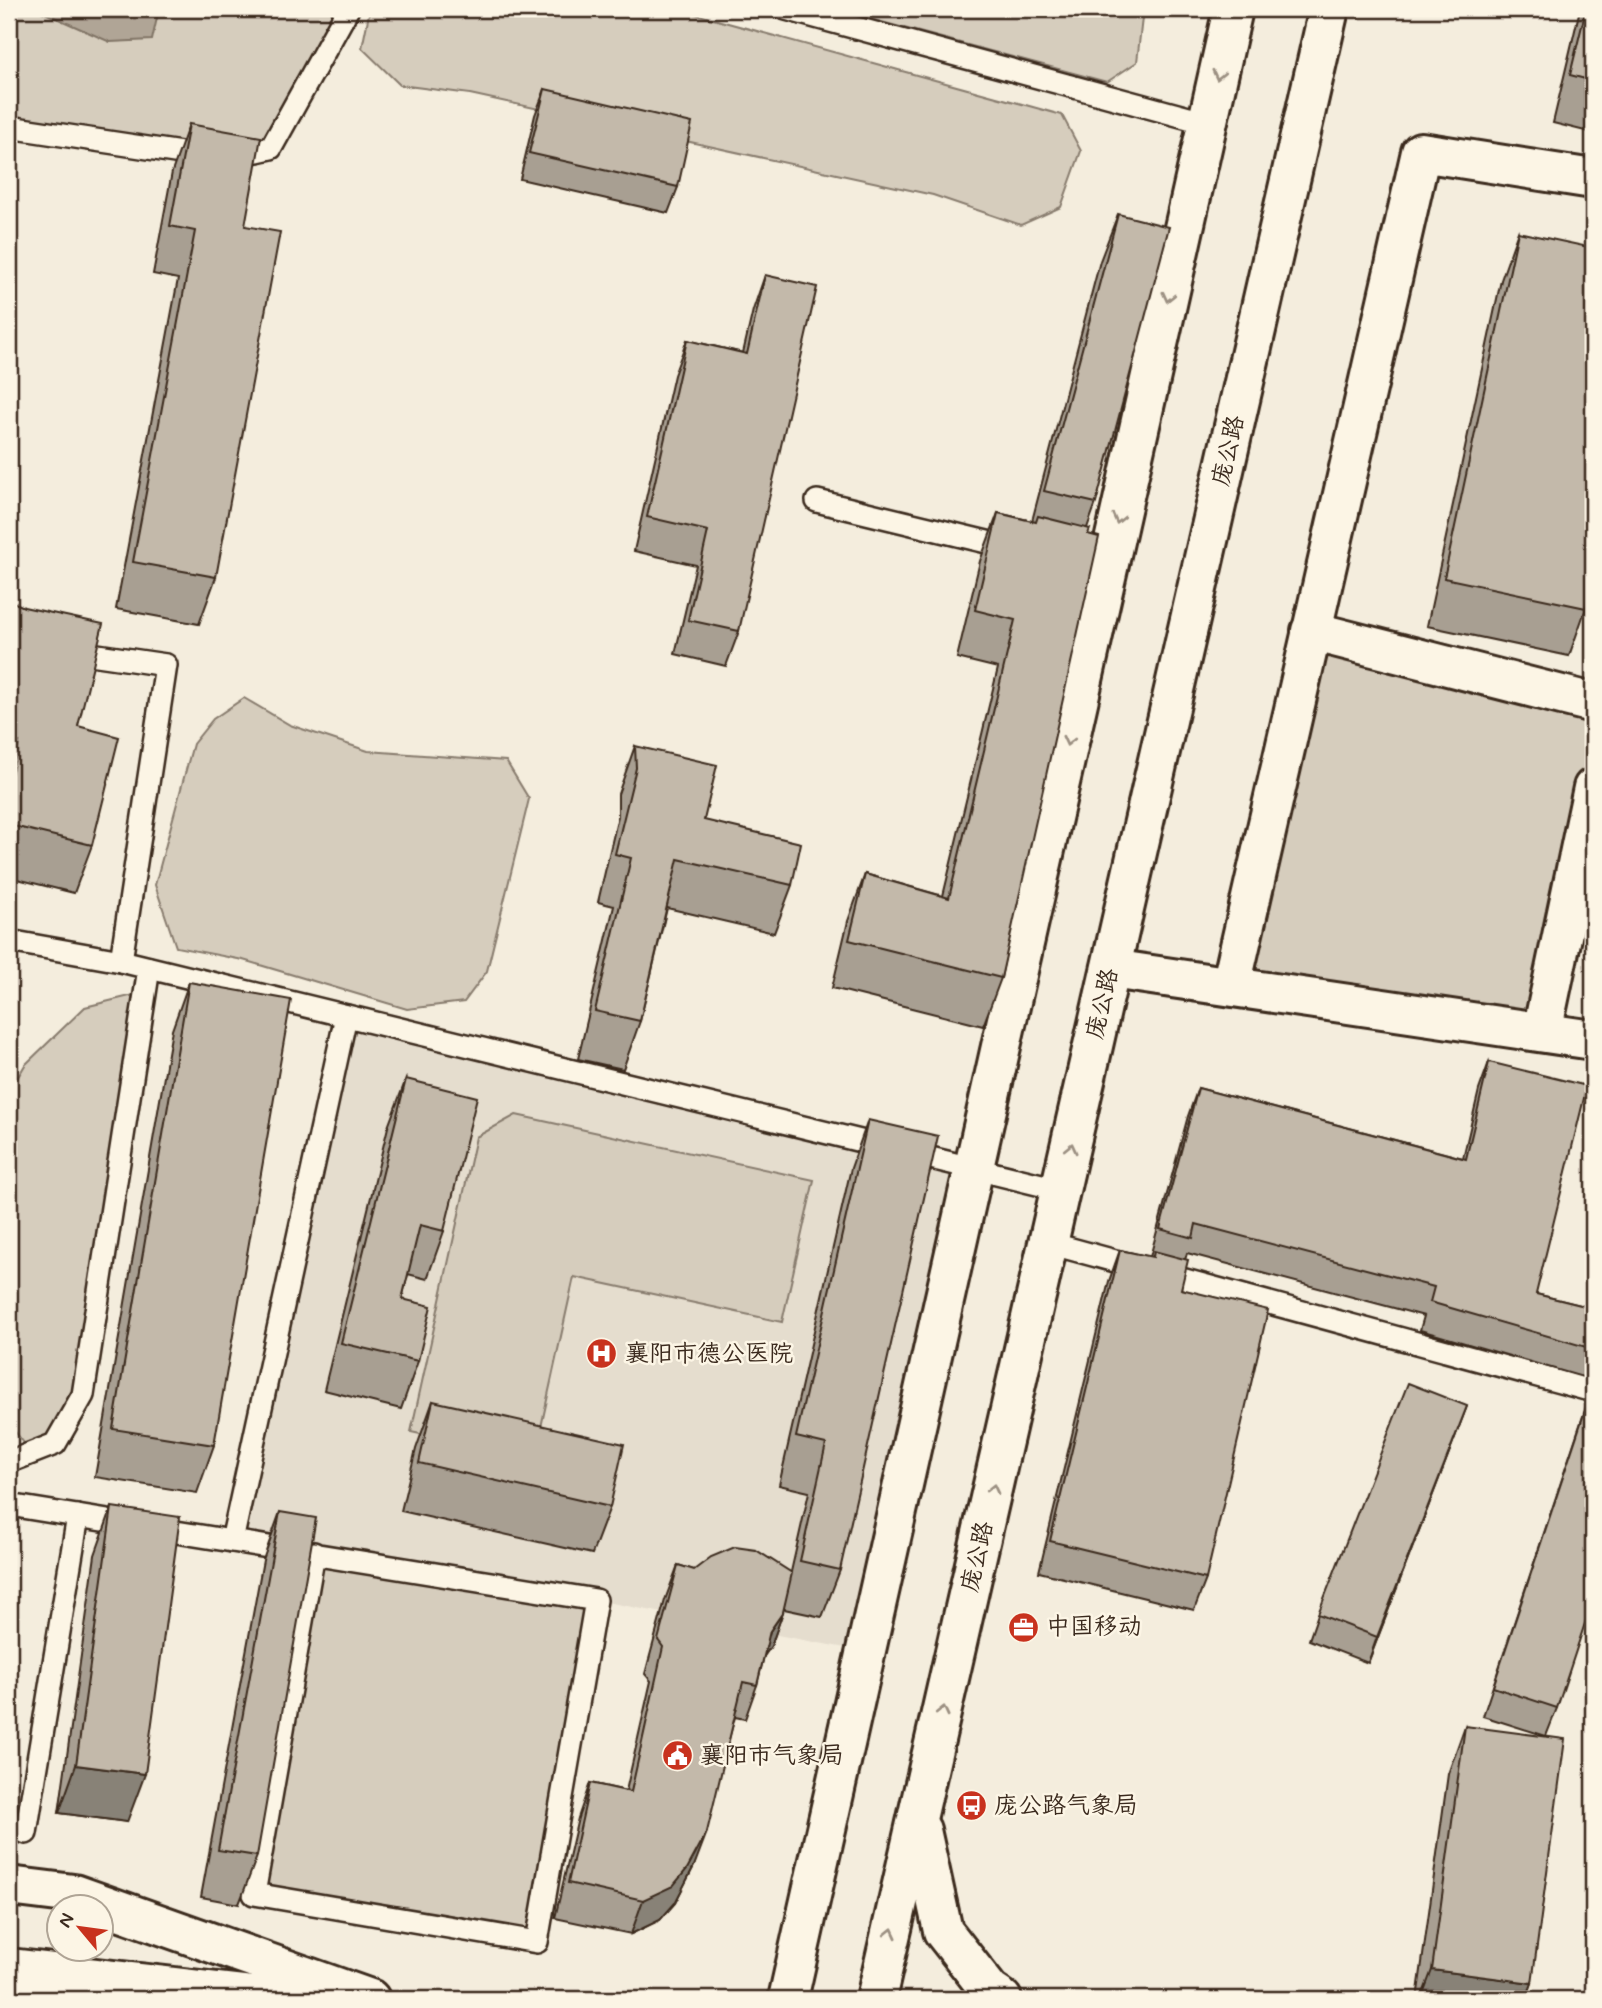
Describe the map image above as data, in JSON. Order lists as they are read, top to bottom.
{
  "streets": {
    "main road": ["庞公路"]
  },
  "places": {
    "hospital": ["襄阳市德公医院"],
    "office": ["中国移动"],
    "public building": ["襄阳市气象局"],
    "bus stop": ["庞公路气象局"]
  },
  "north": "top left"
}
